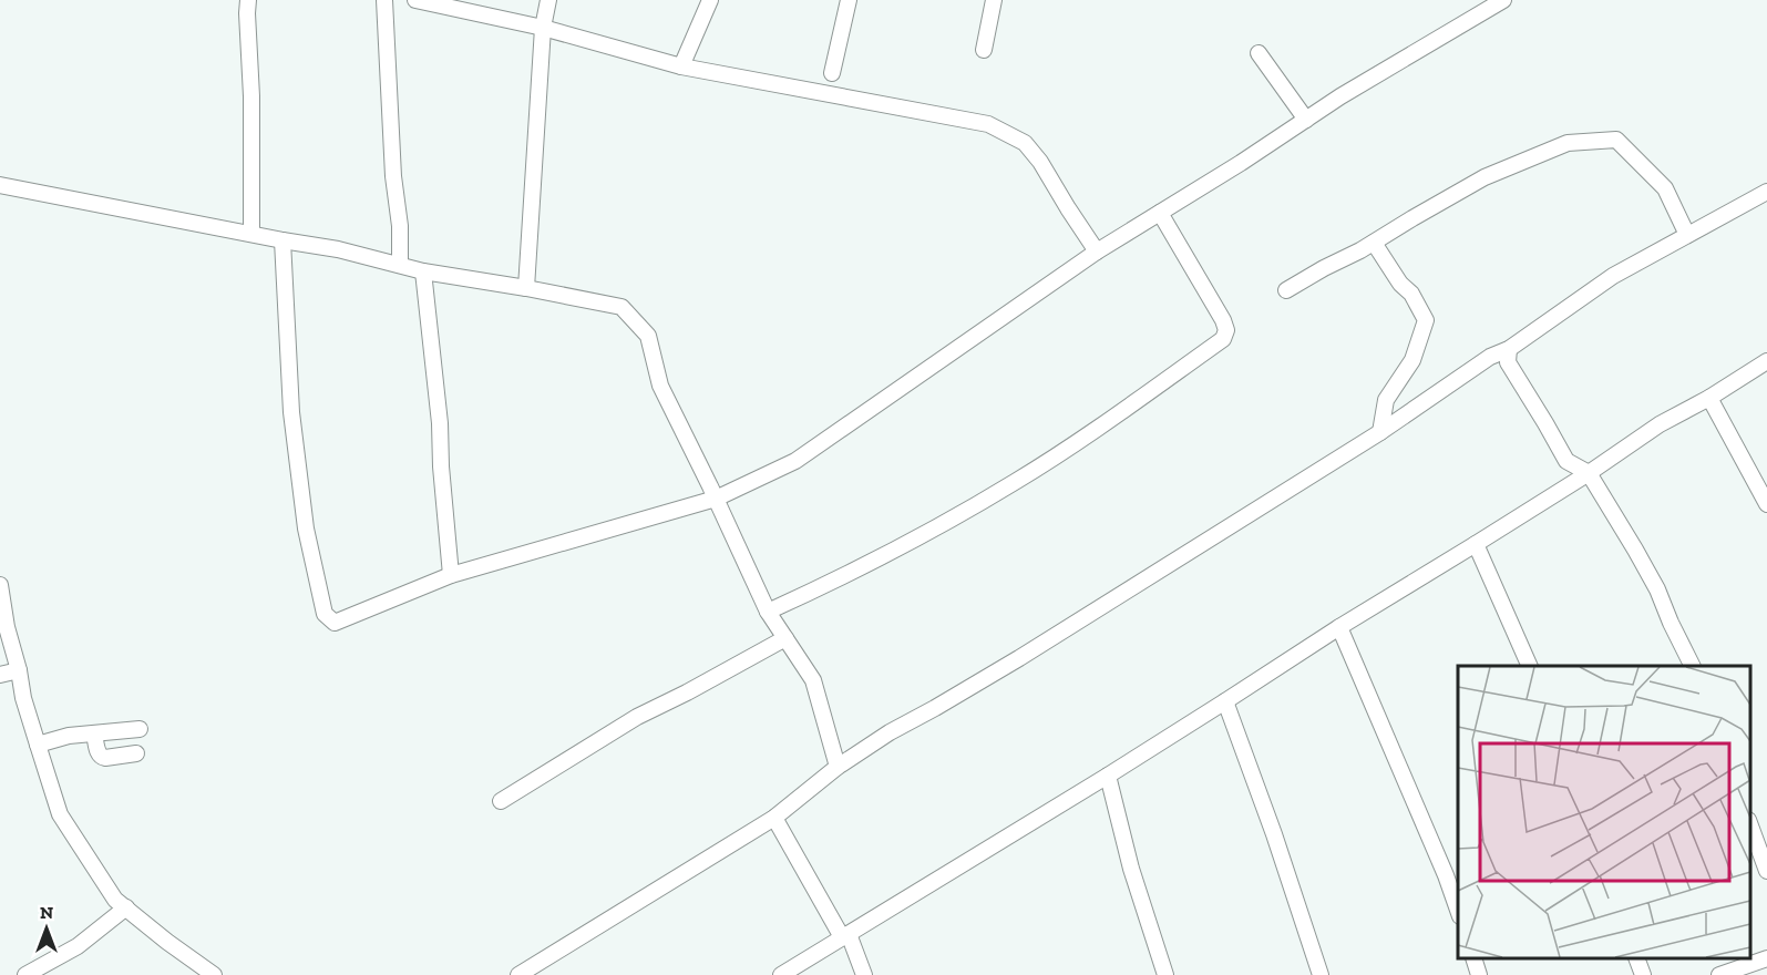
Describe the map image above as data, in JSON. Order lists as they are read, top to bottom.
{
  "north": "top"
}
